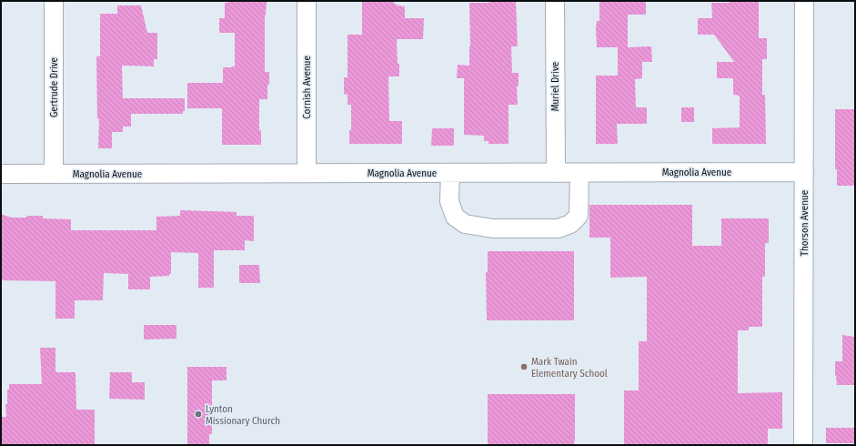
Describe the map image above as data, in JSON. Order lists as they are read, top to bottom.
{
  "streets": {
    "street": [
      "Muriel Drive",
      "Gertrude Drive",
      "Cornish Avenue",
      "Magnolia Avenue",
      "Thorson Avenue"
    ]
  },
  "crossings": [
    ["Muriel Drive", "Magnolia Avenue"],
    ["Gertrude Drive", "Magnolia Avenue"],
    ["Cornish Avenue", "Magnolia Avenue"],
    ["Magnolia Avenue", "Thorson Avenue"]
  ],
  "places": ["Mark Twain Elementary School", "Lynton Missionary Church"]
}
